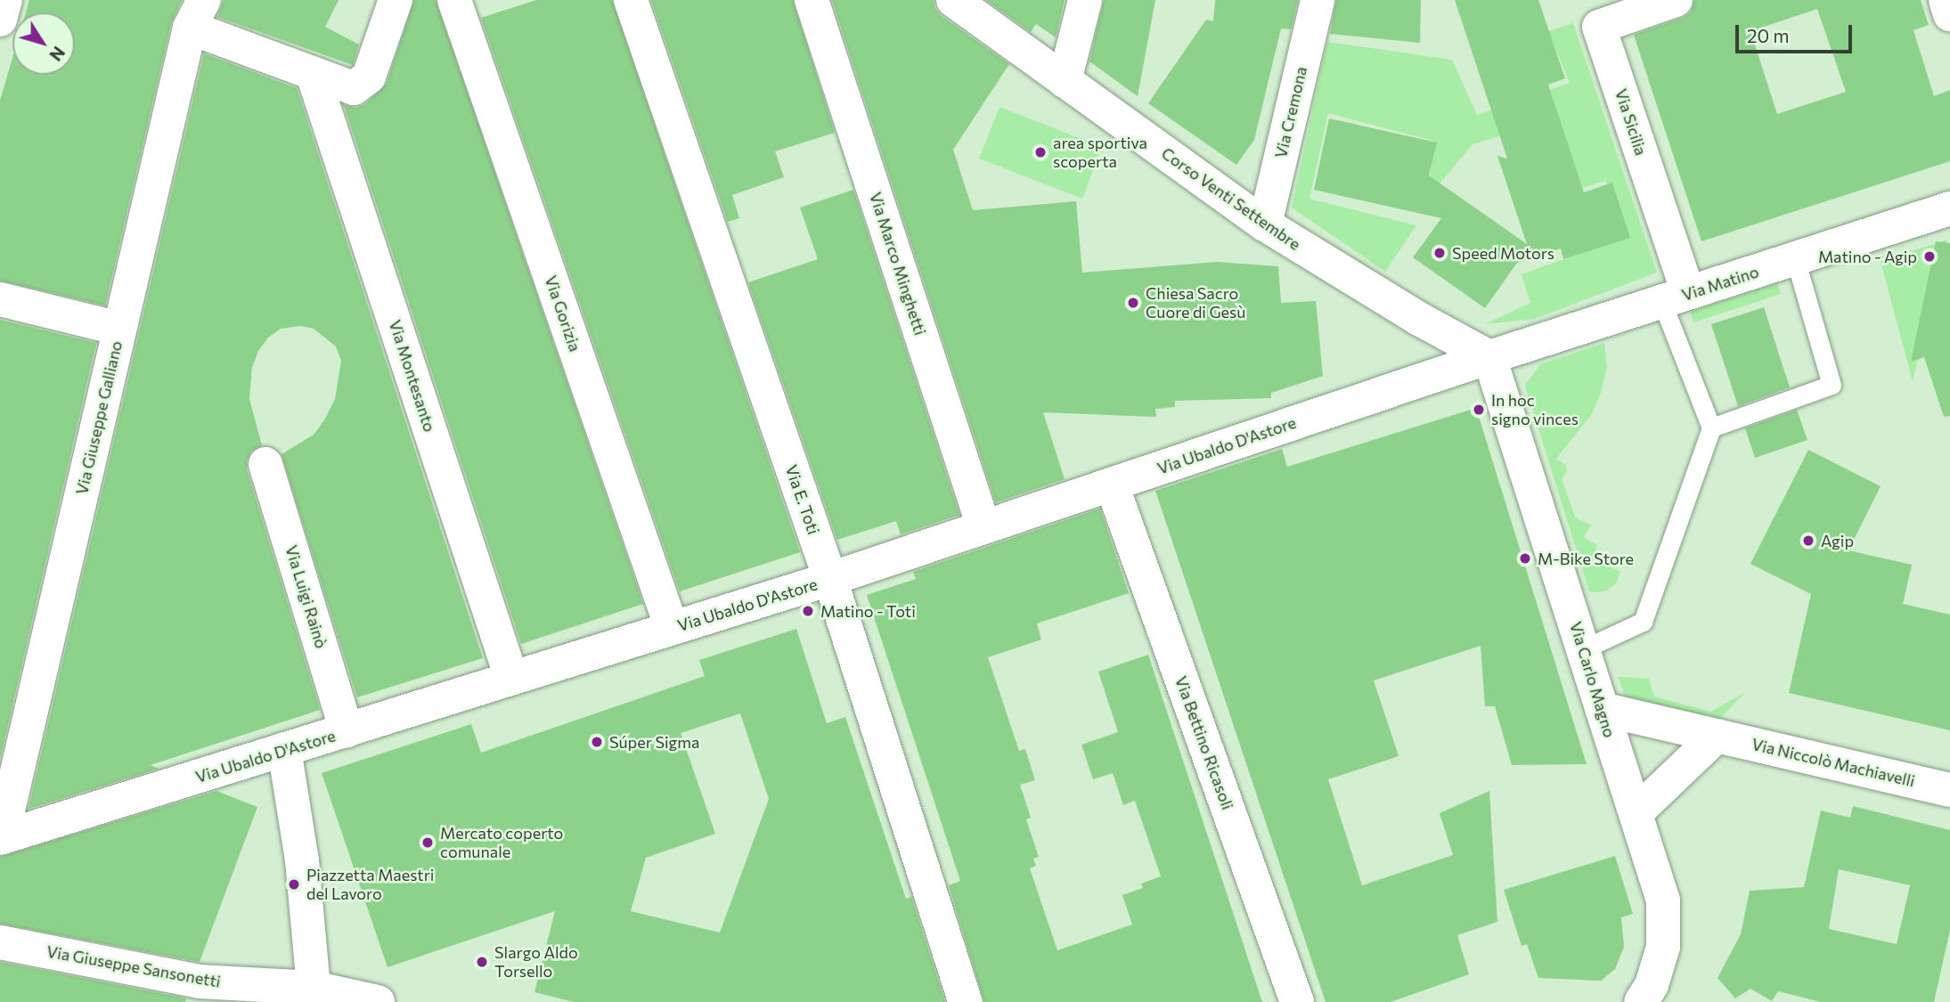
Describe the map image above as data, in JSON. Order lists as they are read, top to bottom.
{
  "streets": {
    "street": [
      "Via Cremona",
      "Via Sicilia",
      "Corso Venti Settembre",
      "Via Marco Minghetti",
      "Via Matino",
      "Via Gorizia",
      "Via Montesanto",
      "Via Giuseppe Galliano",
      "Via Ubaldo D'Astore",
      "Via E. Toti",
      "Via Luigi Rainò",
      "Via Carlo Magno",
      "Via Bettino Ricasoli",
      "Via Niccolò Machiavelli",
      "Via Giuseppe Sansonetti"
    ]
  },
  "crossings": [
    ["Via Cremona", "Corso Venti Settembre"],
    ["Via Sicilia", "Via Matino"],
    ["Corso Venti Settembre", "Via Matino"],
    ["Corso Venti Settembre", "Via Ubaldo D'Astore"],
    ["Corso Venti Settembre", "Via Carlo Magno"],
    ["Via Marco Minghetti", "Via Ubaldo D'Astore"],
    ["Via Matino", "Via Ubaldo D'Astore"],
    ["Via Matino", "Via Carlo Magno"],
    ["Via Gorizia", "Via Ubaldo D'Astore"],
    ["Via Montesanto", "Via Ubaldo D'Astore"],
    ["Via Giuseppe Galliano", "Via Ubaldo D'Astore"],
    ["Via Ubaldo D'Astore", "Via E. Toti"],
    ["Via Ubaldo D'Astore", "Via Luigi Rainò"],
    ["Via Ubaldo D'Astore", "Via Carlo Magno"],
    ["Via Ubaldo D'Astore", "Via Bettino Ricasoli"],
    ["Via Carlo Magno", "Via Niccolò Machiavelli"]
  ],
  "places": [
    "area sportiva scoperta",
    "Speed Motors",
    "Matino - Agip",
    "Chiesa Sacro Cuore di Gesù",
    "In hoc signo vinces",
    "Agip",
    "M-Bike Store",
    "Matino - Toti",
    "Súper Sigma",
    "Mercato coperto comunale",
    "Piazzetta Maestri del Lavoro",
    "Slargo Aldo Torsello"
  ],
  "scale_bar": "20 m",
  "north": "bottom right"
}
